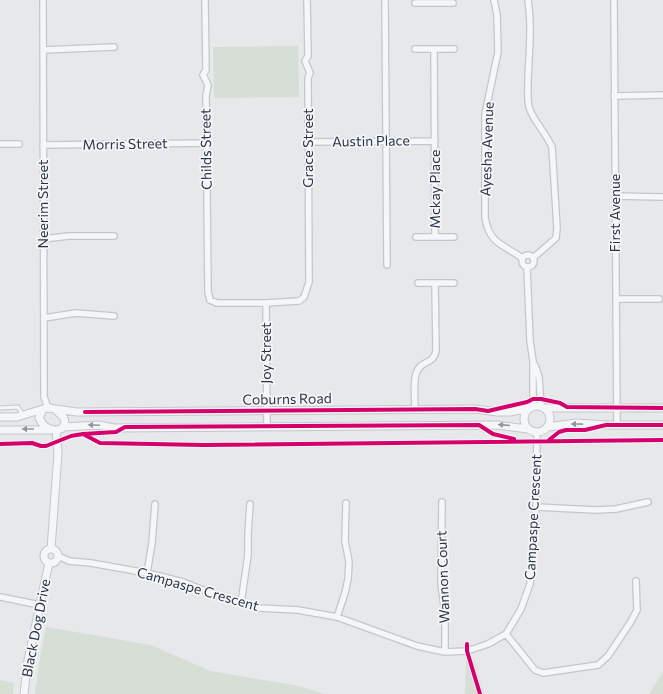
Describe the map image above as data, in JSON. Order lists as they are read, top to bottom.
{
  "streets": {
    "street": [
      "Austin Place",
      "Morris Street",
      "Grace Street",
      "Childs Street",
      "Ayesha Avenue",
      "Mckay Place",
      "Neerim Street",
      "First Avenue",
      "Joy Street",
      "Coburns Road",
      "Campaspe Crescent",
      "Wannon Court",
      "Black Dog Drive"
    ]
  },
  "crossings": [
    ["Austin Place", "Grace Street"],
    ["Austin Place", "Mckay Place"],
    ["Morris Street", "Childs Street"],
    ["Morris Street", "Neerim Street"],
    ["Grace Street", "Childs Street"],
    ["Grace Street", "Joy Street"],
    ["Childs Street", "Joy Street"],
    ["Ayesha Avenue", "Coburns Road"],
    ["Ayesha Avenue", "Campaspe Crescent"],
    ["Neerim Street", "Coburns Road"],
    ["Joy Street", "Coburns Road"],
    ["Coburns Road", "Campaspe Crescent"],
    ["Campaspe Crescent", "Wannon Court"],
    ["Campaspe Crescent", "Black Dog Drive"]
  ]
}
